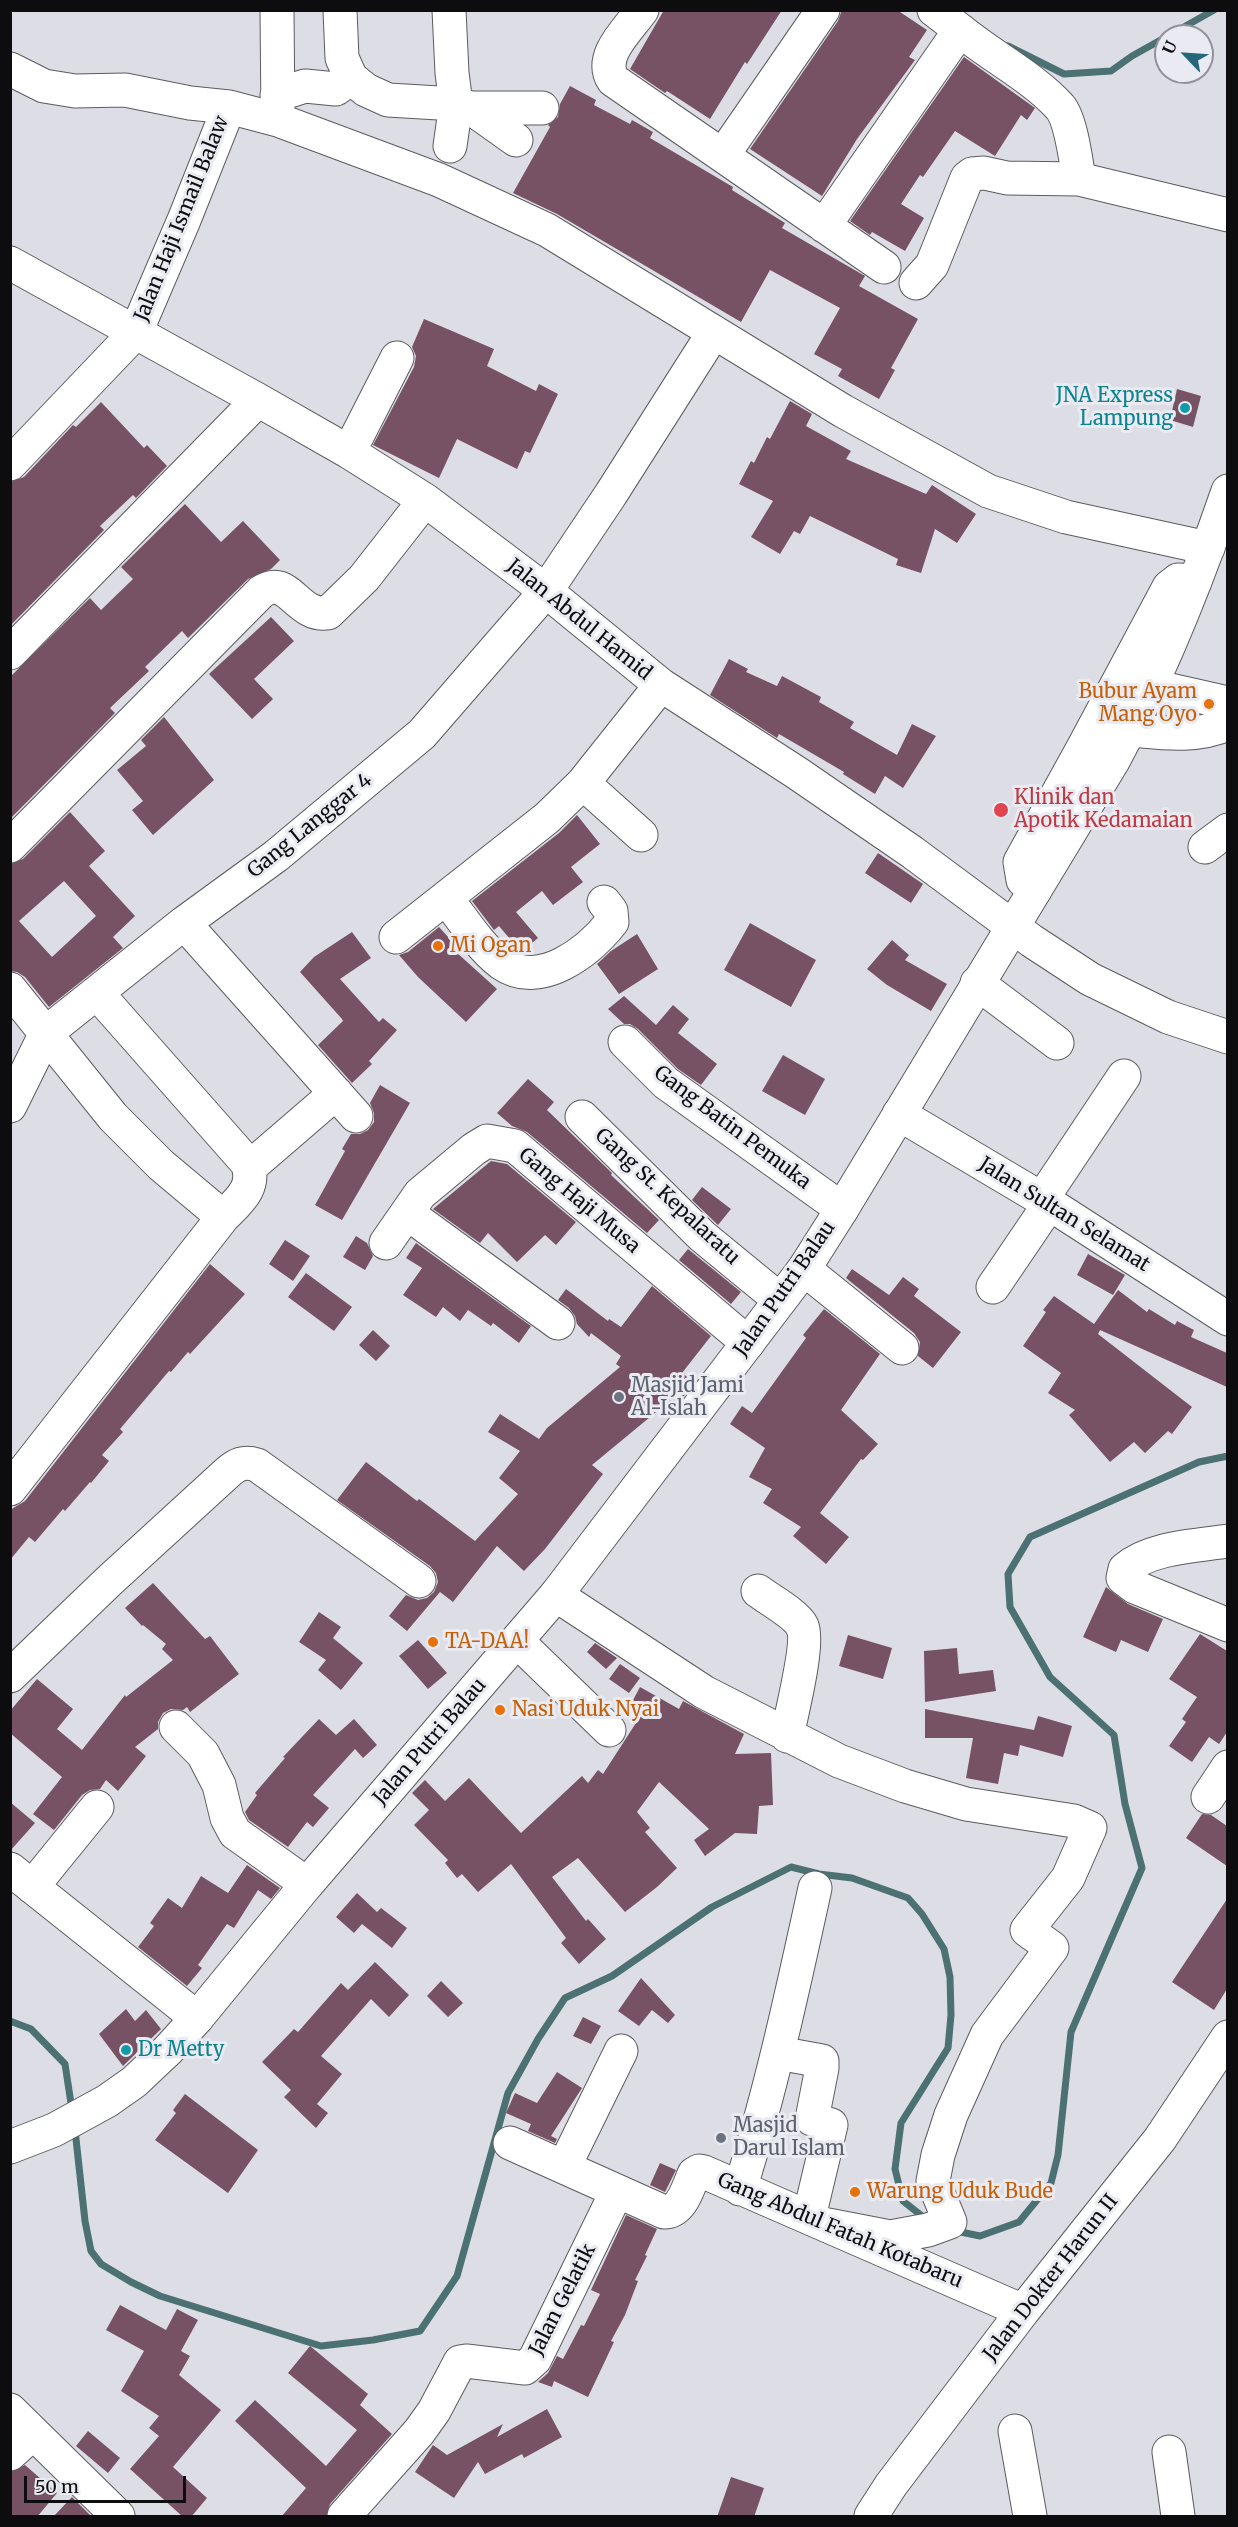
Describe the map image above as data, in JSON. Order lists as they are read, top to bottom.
{
  "streets": {
    "street": [
      "Jalan Haji Ismail Balaw",
      "Jalan Abdul Hamid",
      "Gang Langgar 4",
      "Gang Batin Pemuka",
      "Gang St. Kepalaratu",
      "Gang Haji Musa",
      "Jalan Sultan Selamat",
      "Jalan Putri Balau",
      "Gang Abdul Fatah Kotabaru",
      "Jalan Dokter Harun II",
      "Jalan Gelatik"
    ]
  },
  "crossings": [
    ["Jalan Haji Ismail Balaw", "Jalan Abdul Hamid"],
    ["Jalan Abdul Hamid", "Gang Langgar 4"],
    ["Jalan Abdul Hamid", "Jalan Putri Balau"],
    ["Gang Batin Pemuka", "Jalan Putri Balau"],
    ["Gang St. Kepalaratu", "Jalan Putri Balau"],
    ["Gang Haji Musa", "Jalan Putri Balau"],
    ["Jalan Sultan Selamat", "Jalan Putri Balau"],
    ["Gang Abdul Fatah Kotabaru", "Jalan Dokter Harun II"],
    ["Gang Abdul Fatah Kotabaru", "Jalan Gelatik"]
  ],
  "places": [
    "JNA Express Lampung",
    "Bubur Ayam Mang Oyo",
    "Klinik dan Apotik Kedamaian",
    "Mi Ogan",
    "Masjid Jami Al-Islah",
    "TA-DAA!",
    "Nasi Uduk Nyai",
    "Dr Metty",
    "Masjid Darul Islam",
    "Warung Uduk Bude"
  ],
  "scale_bar": "50 m",
  "north": "top left"
}
